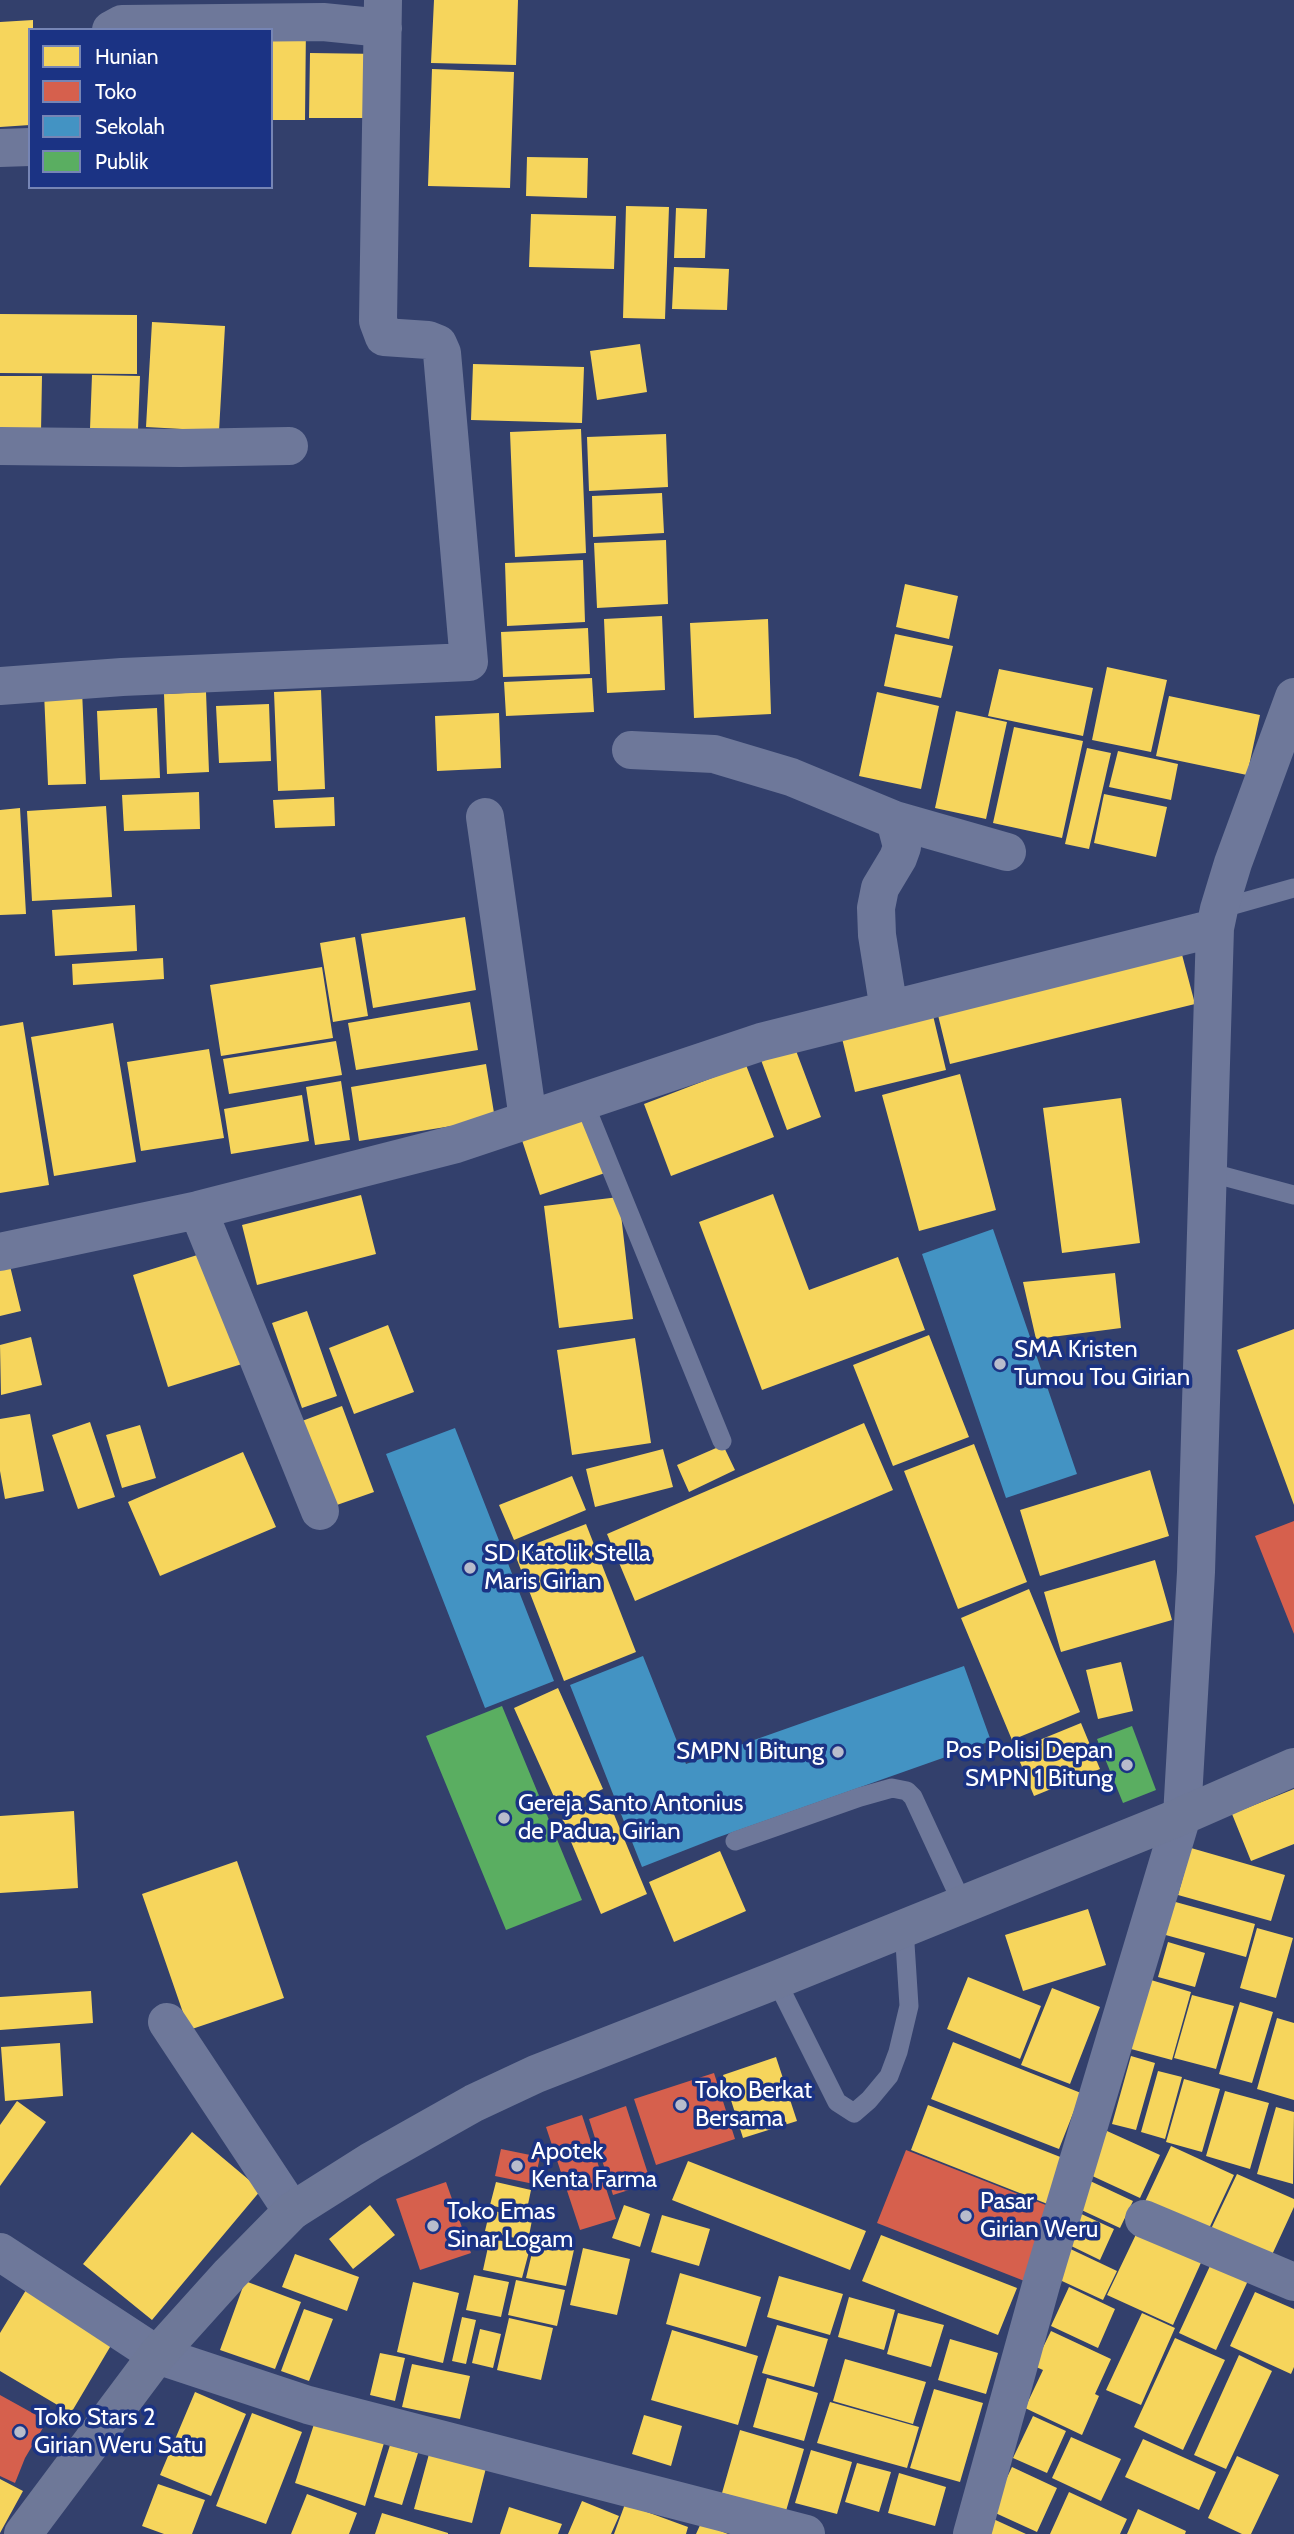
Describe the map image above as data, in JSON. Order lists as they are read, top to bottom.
{
  "places": [
    "SMA Kristen Tumou Tou Girian",
    "SD Katolik Stella Maris Girian",
    "SMPN 1 Bitung",
    "Pos Polisi Depan SMPN 1 Bitung",
    "Gereja Santo Antonius de Padua, Girian",
    "Toko Berkat Bersama",
    "Apotek Kenta Farma",
    "Pasar Girian Weru",
    "Toko Emas Sinar Logam",
    "Toko Stars 2 Girian Weru Satu"
  ],
  "legend": [
    "Hunian",
    "Toko",
    "Sekolah",
    "Publik"
  ]
}
